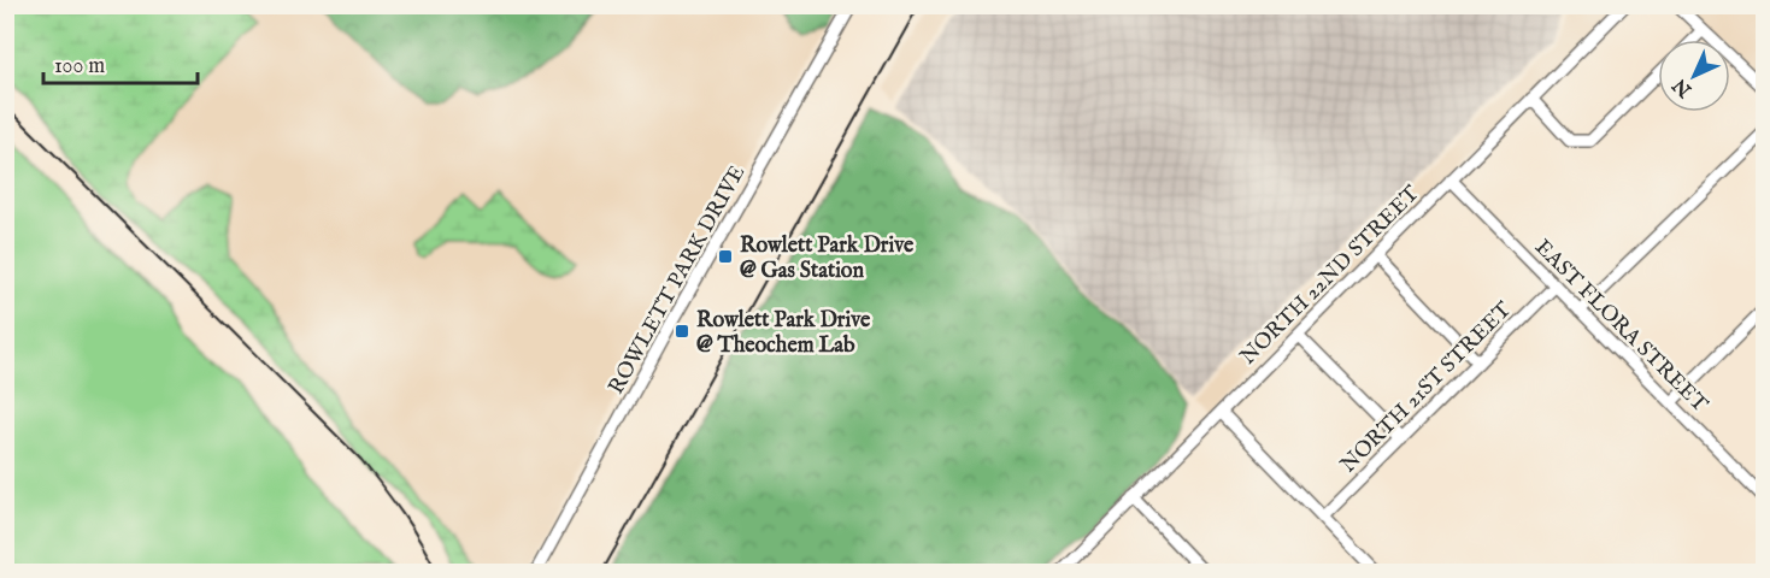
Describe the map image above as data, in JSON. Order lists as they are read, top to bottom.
{
  "streets": {
    "street": [
      "NORTH 22ND STREET",
      "ROWLETT PARK DRIVE",
      "EAST FLORA STREET",
      "NORTH 21ST STREET"
    ]
  },
  "crossings": [
    ["NORTH 22ND STREET", "EAST FLORA STREET"],
    ["EAST FLORA STREET", "NORTH 21ST STREET"]
  ],
  "places": {
    "transit": ["Rowlett Park Drive @ Gas Station", "Rowlett Park Drive @ Theochem Lab"]
  },
  "scale_bar": "100 m",
  "north": "bottom left"
}
